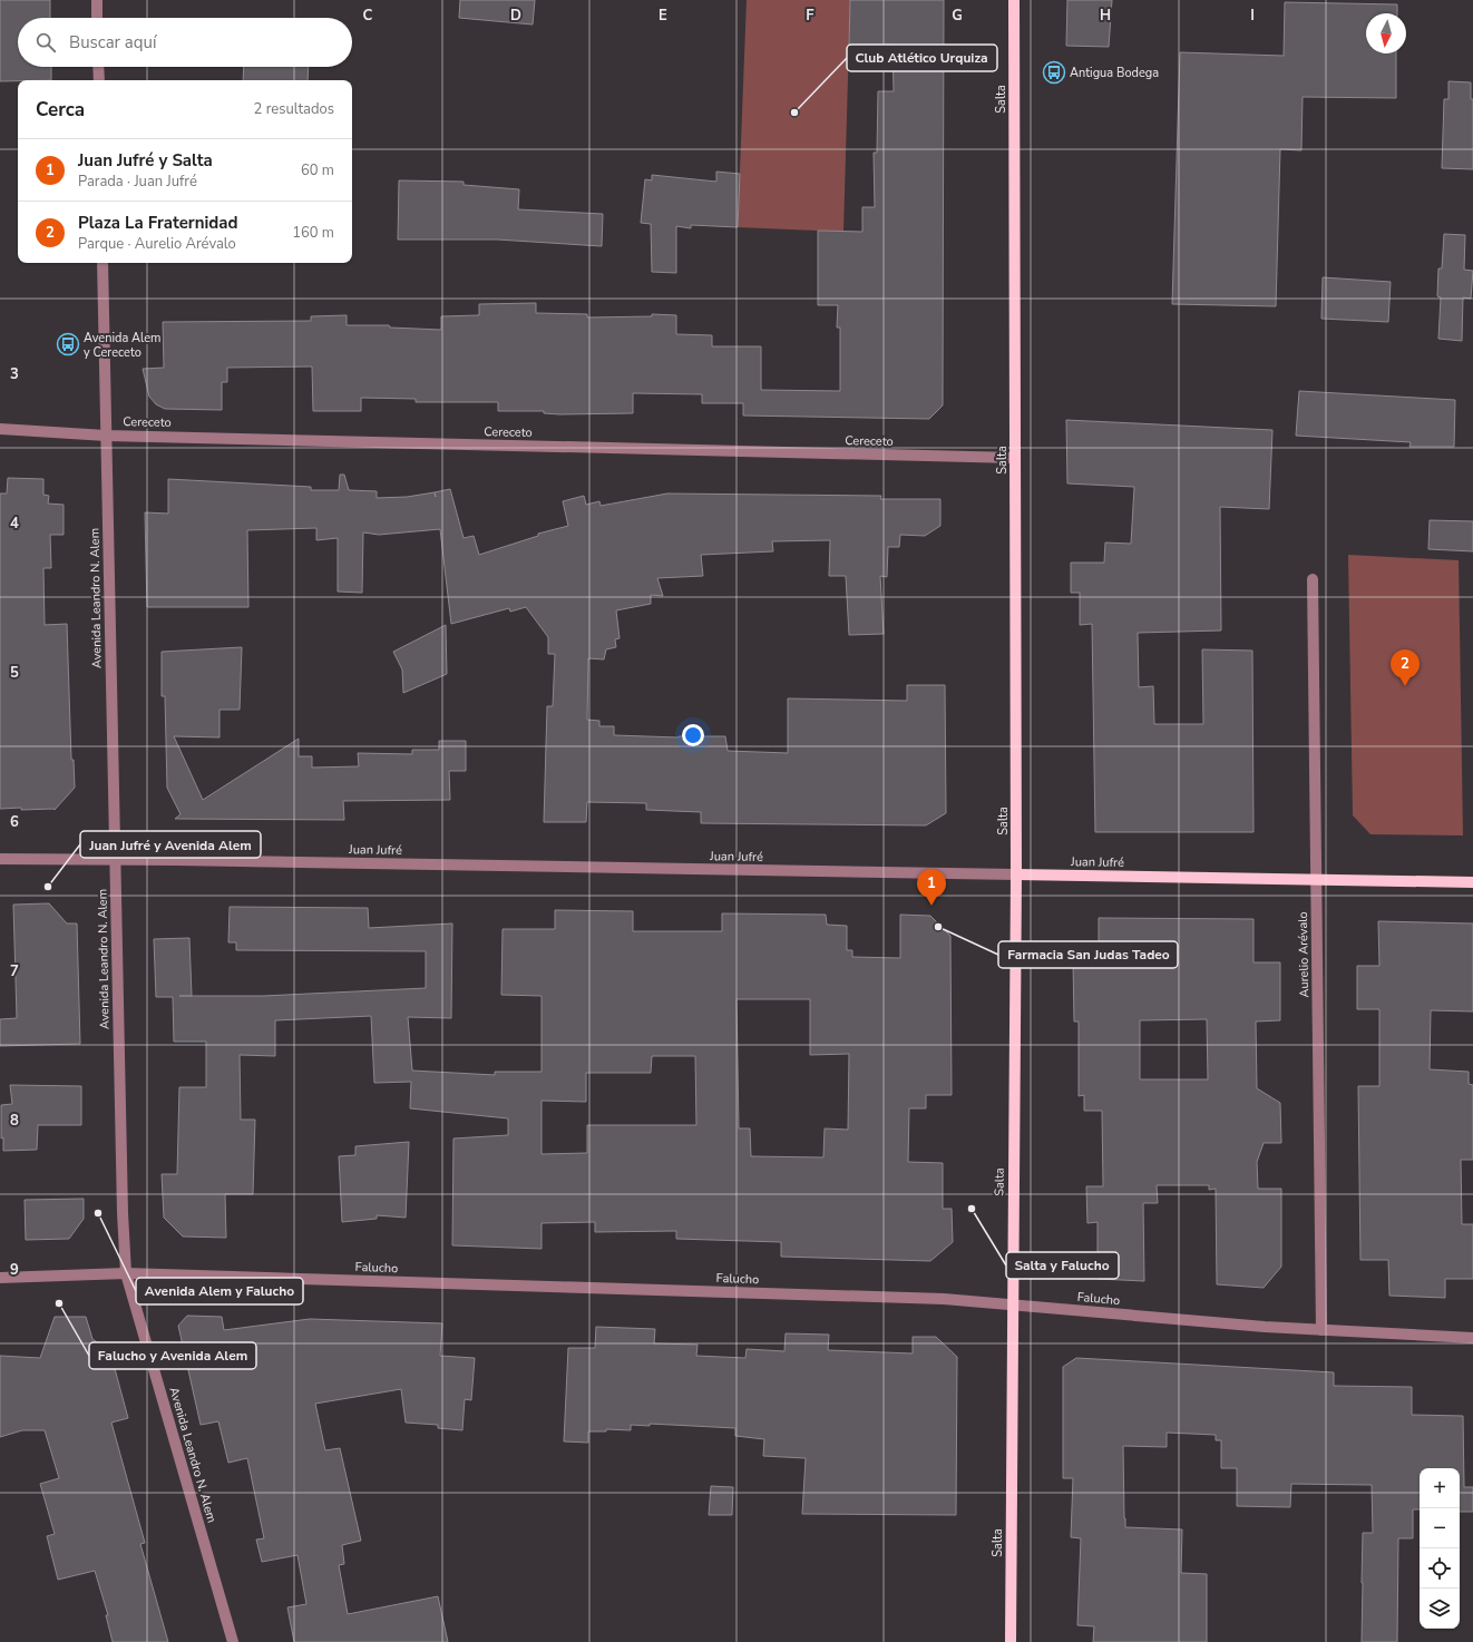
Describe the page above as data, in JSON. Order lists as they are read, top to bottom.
{
  "streets": {
    "main road": ["Salta", "Juan Jufré"],
    "street": [
      "Cereceto",
      "Avenida Leandro N. Alem",
      "Aurelio Arévalo",
      "Falucho"
    ]
  },
  "crossings": [
    ["Salta", "Cereceto"],
    ["Salta", "Juan Jufré"],
    ["Salta", "Falucho"],
    ["Cereceto", "Avenida Leandro N. Alem"],
    ["Avenida Leandro N. Alem", "Juan Jufré"],
    ["Avenida Leandro N. Alem", "Falucho"],
    ["Juan Jufré", "Aurelio Arévalo"],
    ["Aurelio Arévalo", "Falucho"]
  ],
  "places": {
    "bus stop": ["Antigua Bodega", "Avenida Alem y Cereceto"],
    "other": [
      "Club Atlético Urquiza",
      "Juan Jufré y Avenida Alem",
      "Farmacia San Judas Tadeo",
      "Salta y Falucho",
      "Avenida Alem y Falucho",
      "Falucho y Avenida Alem"
    ]
  },
  "north": "bottom",
  "page": {
    "search": "Buscar aquí",
    "heading": ["Cerca", "2 resultados"],
    "list": [
      {
        "mark": "1",
        "name": "Juan Jufré y Salta",
        "note": "Parada · Juan Jufré",
        "value": "60 m"
      },
      {
        "mark": "2",
        "name": "Plaza La Fraternidad",
        "note": "Parque · Aurelio Arévalo",
        "value": "160 m"
      }
    ],
    "pins": ["2", "1"],
    "map_buttons": ["+", "−"]
  },
  "grid": {
    "columns": [
      "C",
      "D",
      "E",
      "F",
      "G",
      "H",
      "I"
    ],
    "rows": [
      "3",
      "4",
      "5",
      "6",
      "7",
      "8",
      "9"
    ]
  }
}
